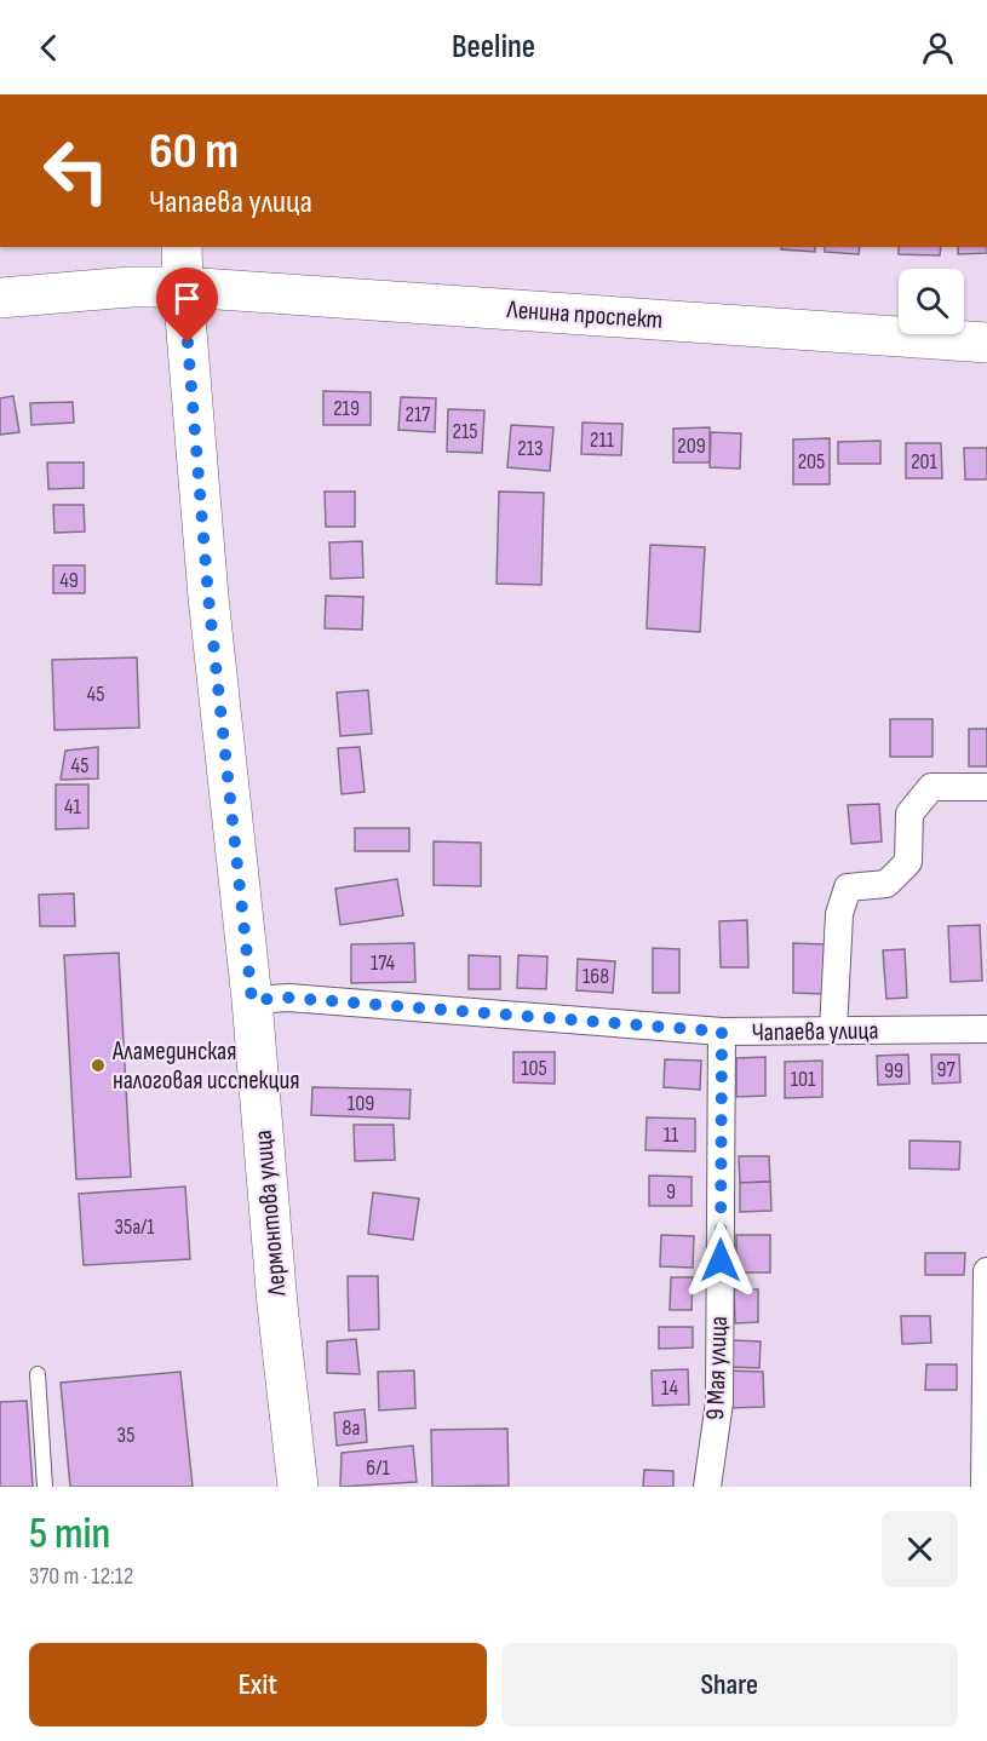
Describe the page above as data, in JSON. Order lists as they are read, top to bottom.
{
  "streets": {
    "main road": ["Ленина проспект", "Лермонтова улица"],
    "street": ["Чапаева улица", "9 Мая улица"]
  },
  "crossings": [
    ["Ленина проспект", "Лермонтова улица"],
    ["Чапаева улица", "Лермонтова улица"],
    ["Чапаева улица", "9 Мая улица"]
  ],
  "places": ["Аламединская налоговая исспекция"],
  "house_numbers": [
    "219",
    "217",
    "215",
    "211",
    "209",
    "213",
    "205",
    "201",
    "49",
    "45",
    "45",
    "41",
    "174",
    "168",
    "105",
    "97",
    "99",
    "101",
    "109",
    "11",
    "9",
    "35а/1",
    "14",
    "8а",
    "35",
    "6/1"
  ],
  "page": {
    "header": "Beeline",
    "turn": ["60 m", "Чапаева улица"],
    "heading": ["5 min", "370 m · 12:12"],
    "buttons": ["Exit", "Share"]
  }
}
